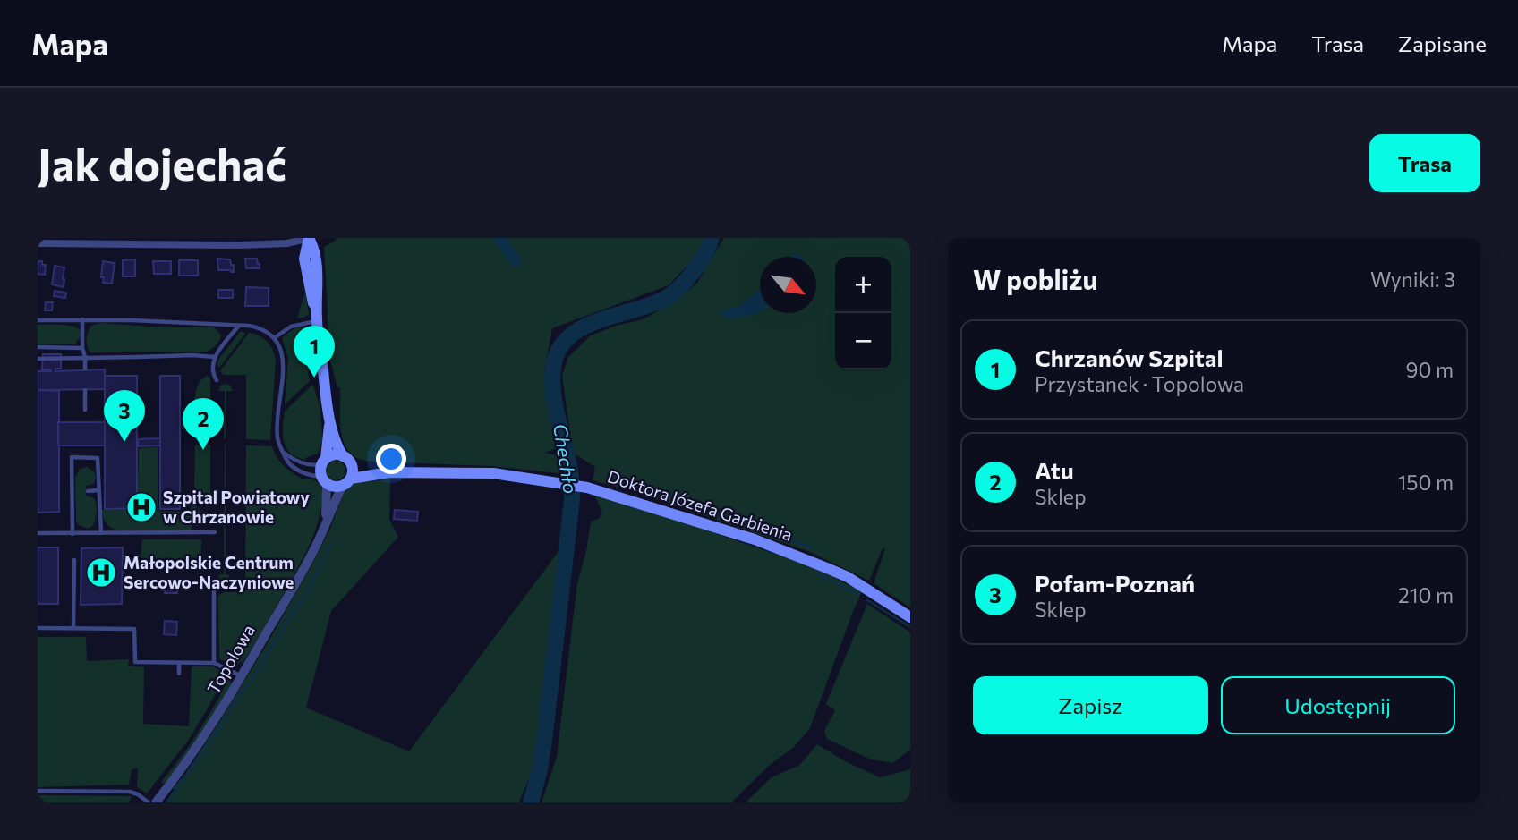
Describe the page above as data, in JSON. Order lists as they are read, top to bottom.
{
  "streets": {
    "main road": ["Doktora Józefa Garbienia", "Topolowa"]
  },
  "crossings": [
    ["Doktora Józefa Garbienia", "Topolowa"]
  ],
  "water": ["Chechło"],
  "places": {
    "hospital": ["Szpital Powiatowy w Chrzanowie", "Małopolskie Centrum Sercowo-Naczyniowe"]
  },
  "north": "bottom right",
  "page": {
    "header": "Mapa",
    "nav": ["Mapa", "Trasa", "Zapisane"],
    "buttons": [
      "Trasa",
      ["Zapisz", "Udostępnij"]
    ],
    "title": "Jak dojechać",
    "heading": ["W pobliżu", "Wyniki: 3"],
    "map_buttons": ["+", "−"],
    "list": [
      {
        "mark": "1",
        "name": "Chrzanów Szpital",
        "note": "Przystanek · Topolowa",
        "value": "90 m"
      },
      {
        "mark": "2",
        "name": "Atu",
        "note": "Sklep",
        "value": "150 m"
      },
      {
        "mark": "3",
        "name": "Pofam-Poznań",
        "note": "Sklep",
        "value": "210 m"
      }
    ],
    "pins": ["1", "3", "2"]
  }
}
